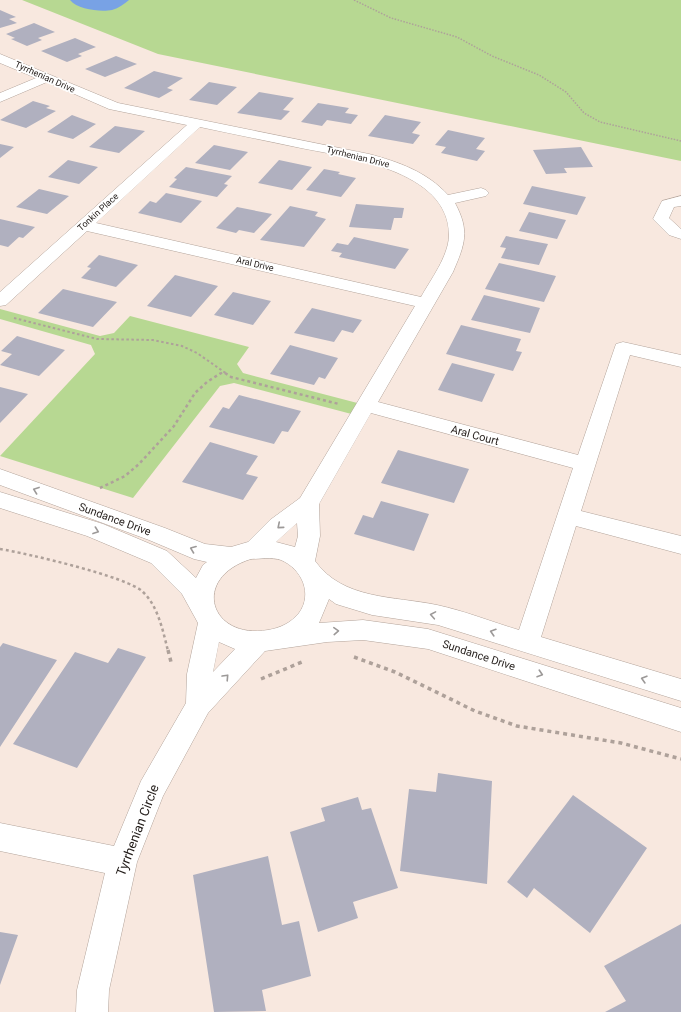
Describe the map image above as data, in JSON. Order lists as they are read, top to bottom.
{
  "streets": {
    "street": [
      "Tyrrhenian Drive",
      "Tonkin Place",
      "Aral Drive",
      "Aral Court",
      "Sundance Drive",
      "Tyrrhenian Circle"
    ]
  },
  "crossings": [
    ["Tyrrhenian Drive", "Tonkin Place"],
    ["Tyrrhenian Drive", "Aral Drive"],
    ["Tyrrhenian Drive", "Aral Court"],
    ["Tyrrhenian Drive", "Sundance Drive"],
    ["Tyrrhenian Drive", "Tyrrhenian Circle"],
    ["Tonkin Place", "Aral Drive"],
    ["Sundance Drive", "Tyrrhenian Circle"]
  ]
}
